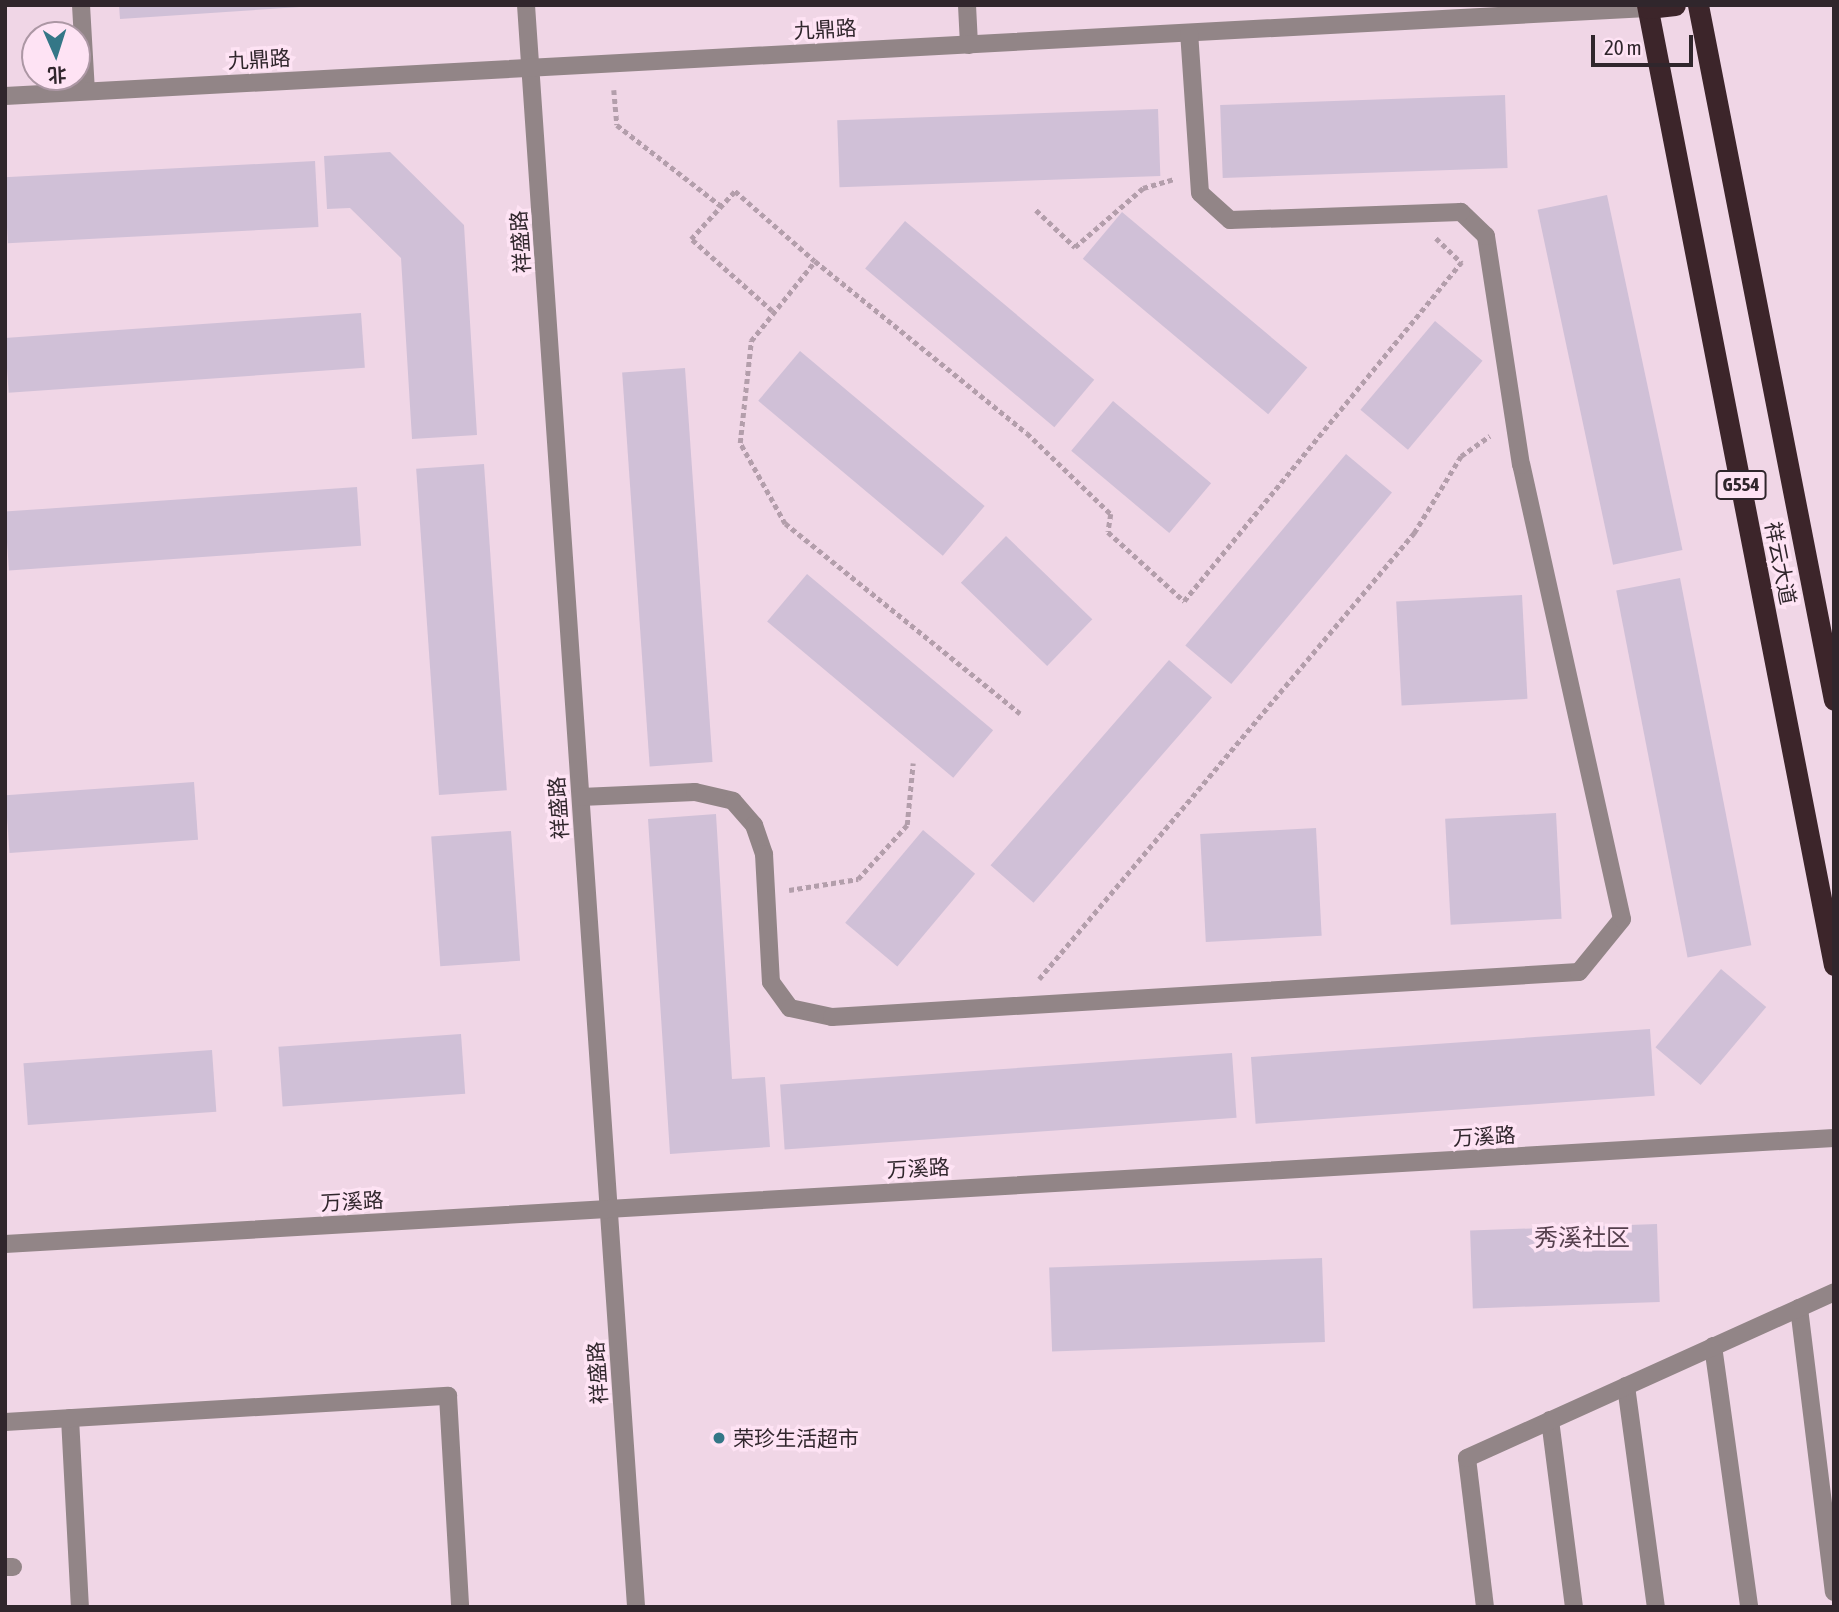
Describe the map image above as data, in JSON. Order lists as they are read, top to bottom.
{
  "streets": {
    "highway": ["G554", "祥云大道"],
    "street": ["九鼎路", "祥盛路", "万溪路"]
  },
  "crossings": [
    ["九鼎路", "祥盛路"],
    ["九鼎路", "祥云大道"],
    ["祥盛路", "万溪路"]
  ],
  "districts": ["秀溪社区"],
  "places": ["荣珍生活超市"],
  "scale_bar": "20 m",
  "north": "bottom"
}
